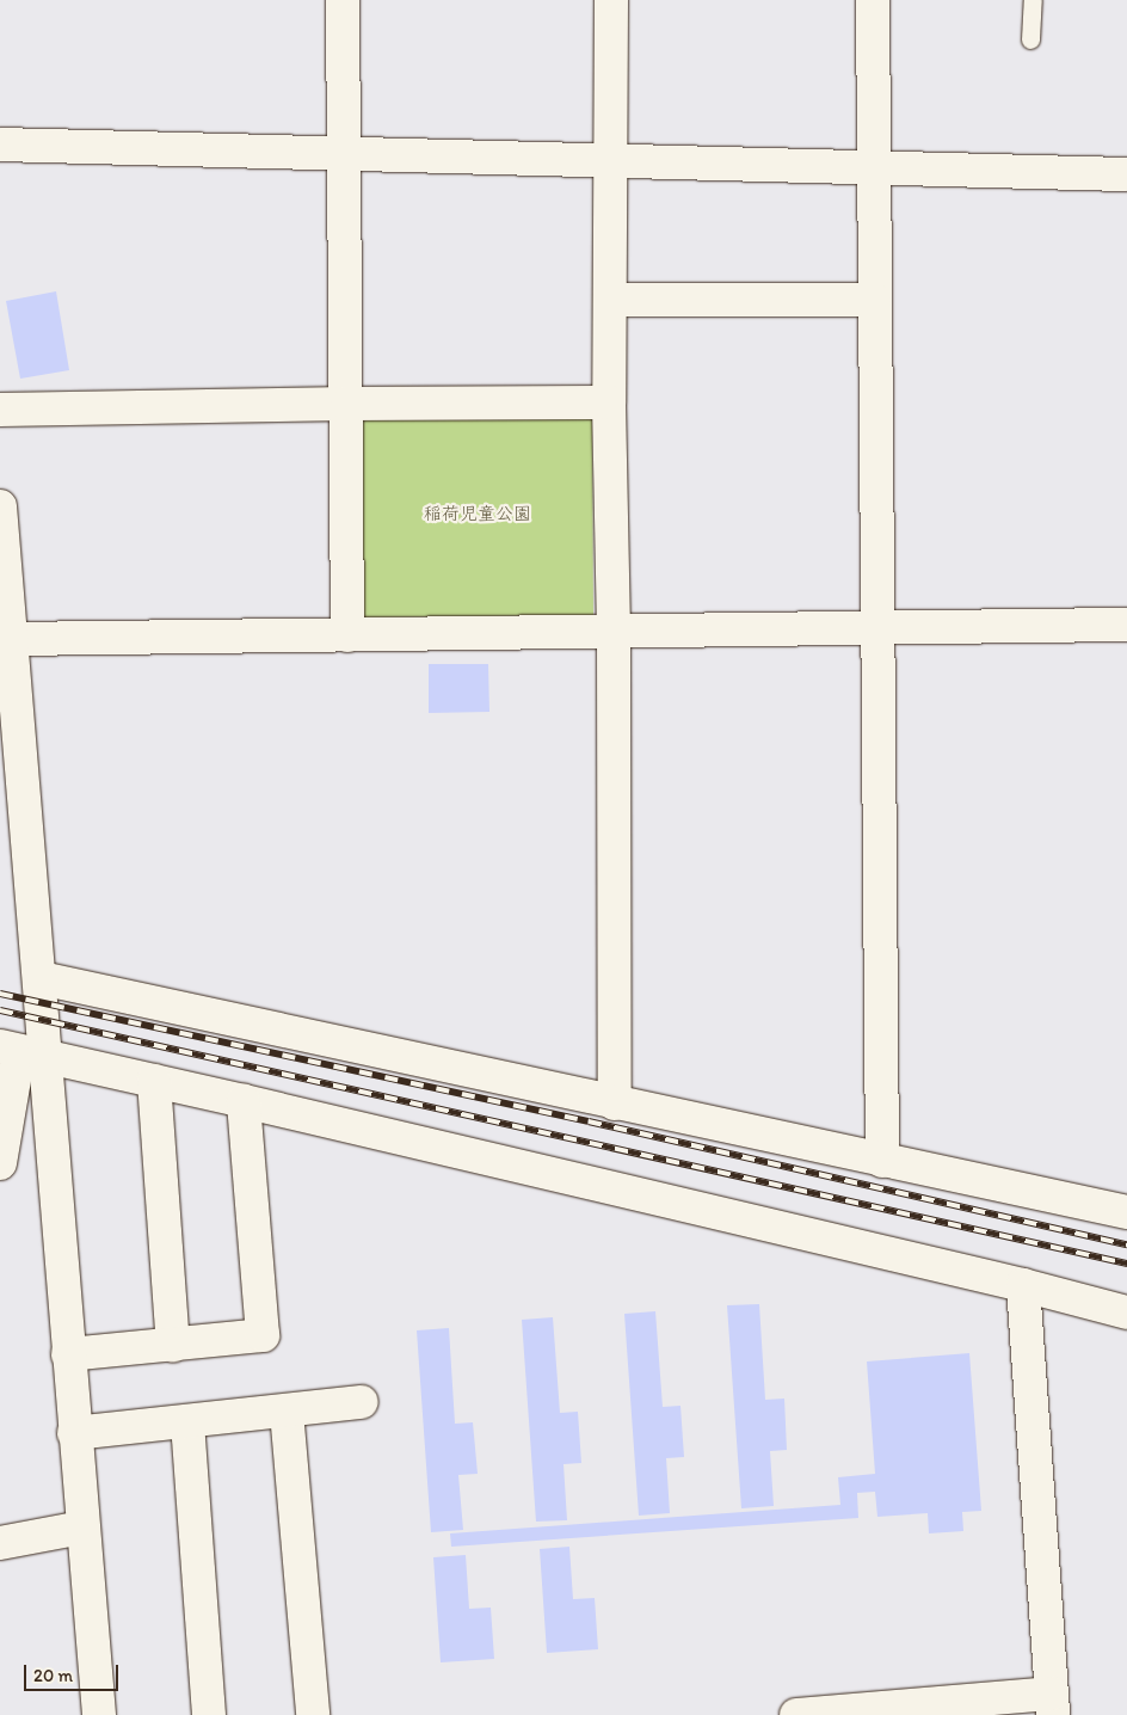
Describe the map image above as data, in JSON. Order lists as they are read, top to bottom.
{
  "parks": ["稲荷児童公園"],
  "scale_bar": "20 m"
}
